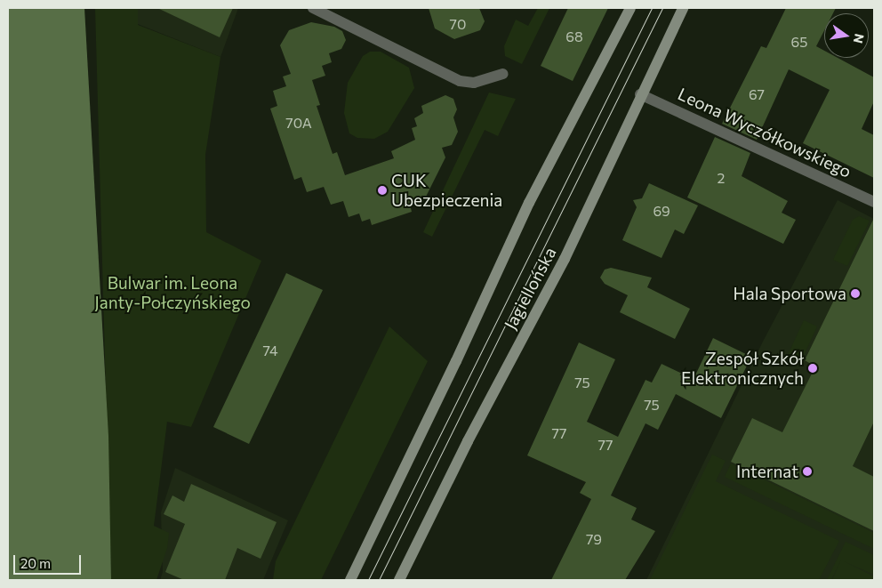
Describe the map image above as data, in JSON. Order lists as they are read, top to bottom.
{
  "streets": {
    "main road": ["Jagiellońska"],
    "street": ["Leona Wyczółkowskiego"]
  },
  "crossings": [
    ["Leona Wyczółkowskiego", "Jagiellońska"]
  ],
  "parks": ["Bulwar im. Leona Janty-Połczyńskiego"],
  "places": [
    "CUK Ubezpieczenia",
    "Hala Sportowa",
    "Zespół Szkół Elektronicznych",
    "Internat"
  ],
  "house_numbers": [
    "70",
    "68",
    "65",
    "67",
    "70A",
    "2",
    "69",
    "74",
    "75",
    "75",
    "77",
    "77",
    "79"
  ],
  "scale_bar": "20 m",
  "north": "right"
}
